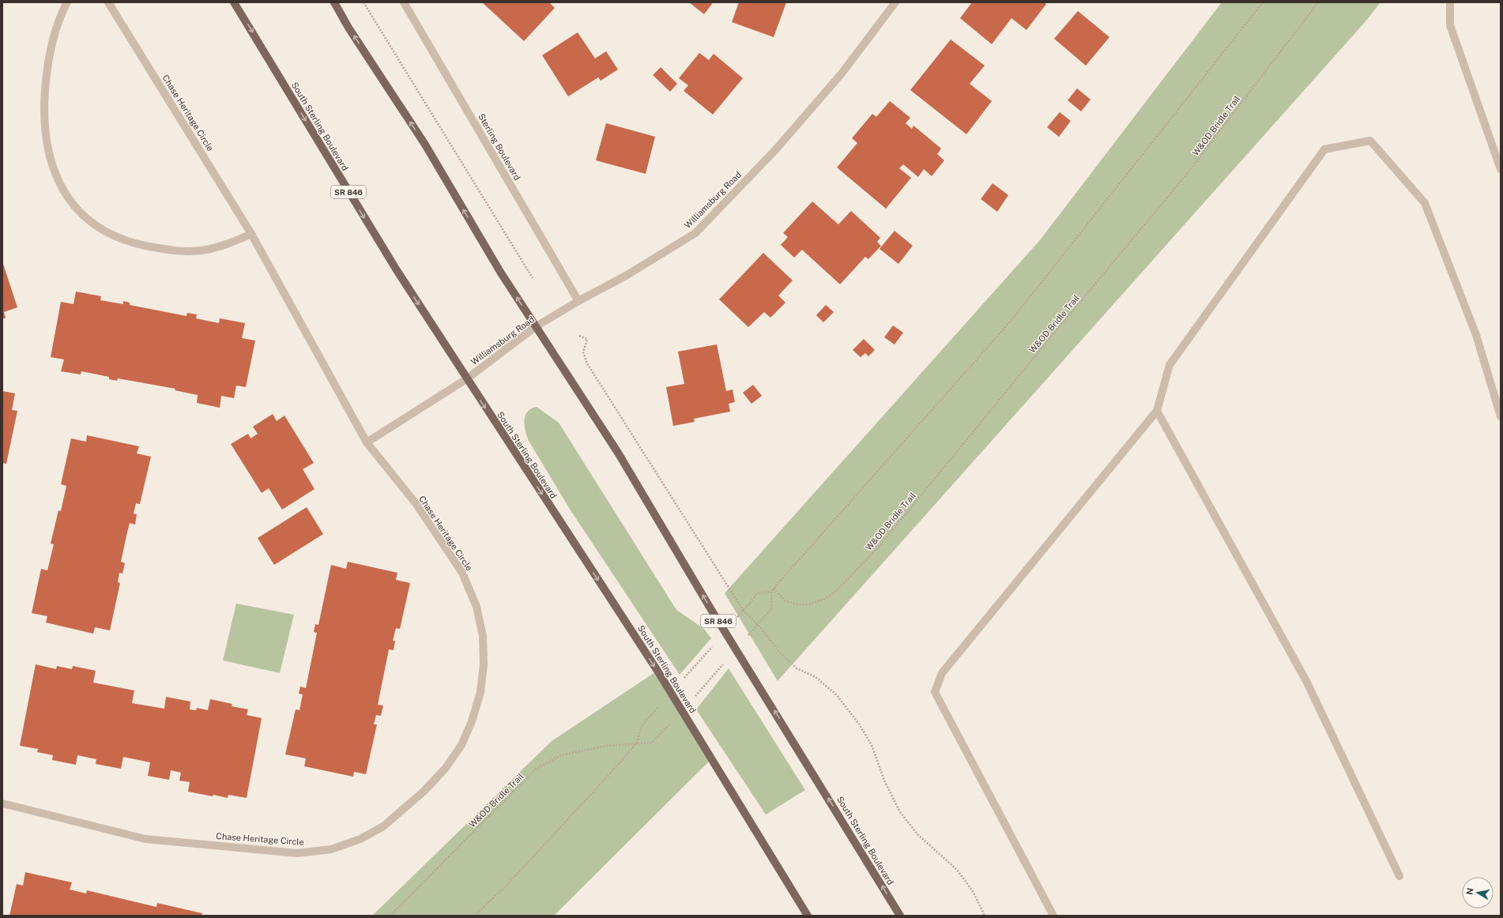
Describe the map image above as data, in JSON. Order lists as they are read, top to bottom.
{
  "streets": {
    "main road": ["South Sterling Boulevard", "SR 846"],
    "street": ["Chase Heritage Circle", "Sterling Boulevard", "Williamsburg Road"],
    "path": ["W&OD Bridle Trail"]
  },
  "crossings": [
    ["W&OD Bridle Trail", "South Sterling Boulevard"],
    ["South Sterling Boulevard", "Williamsburg Road"],
    ["Sterling Boulevard", "Williamsburg Road"]
  ],
  "north": "left"
}
